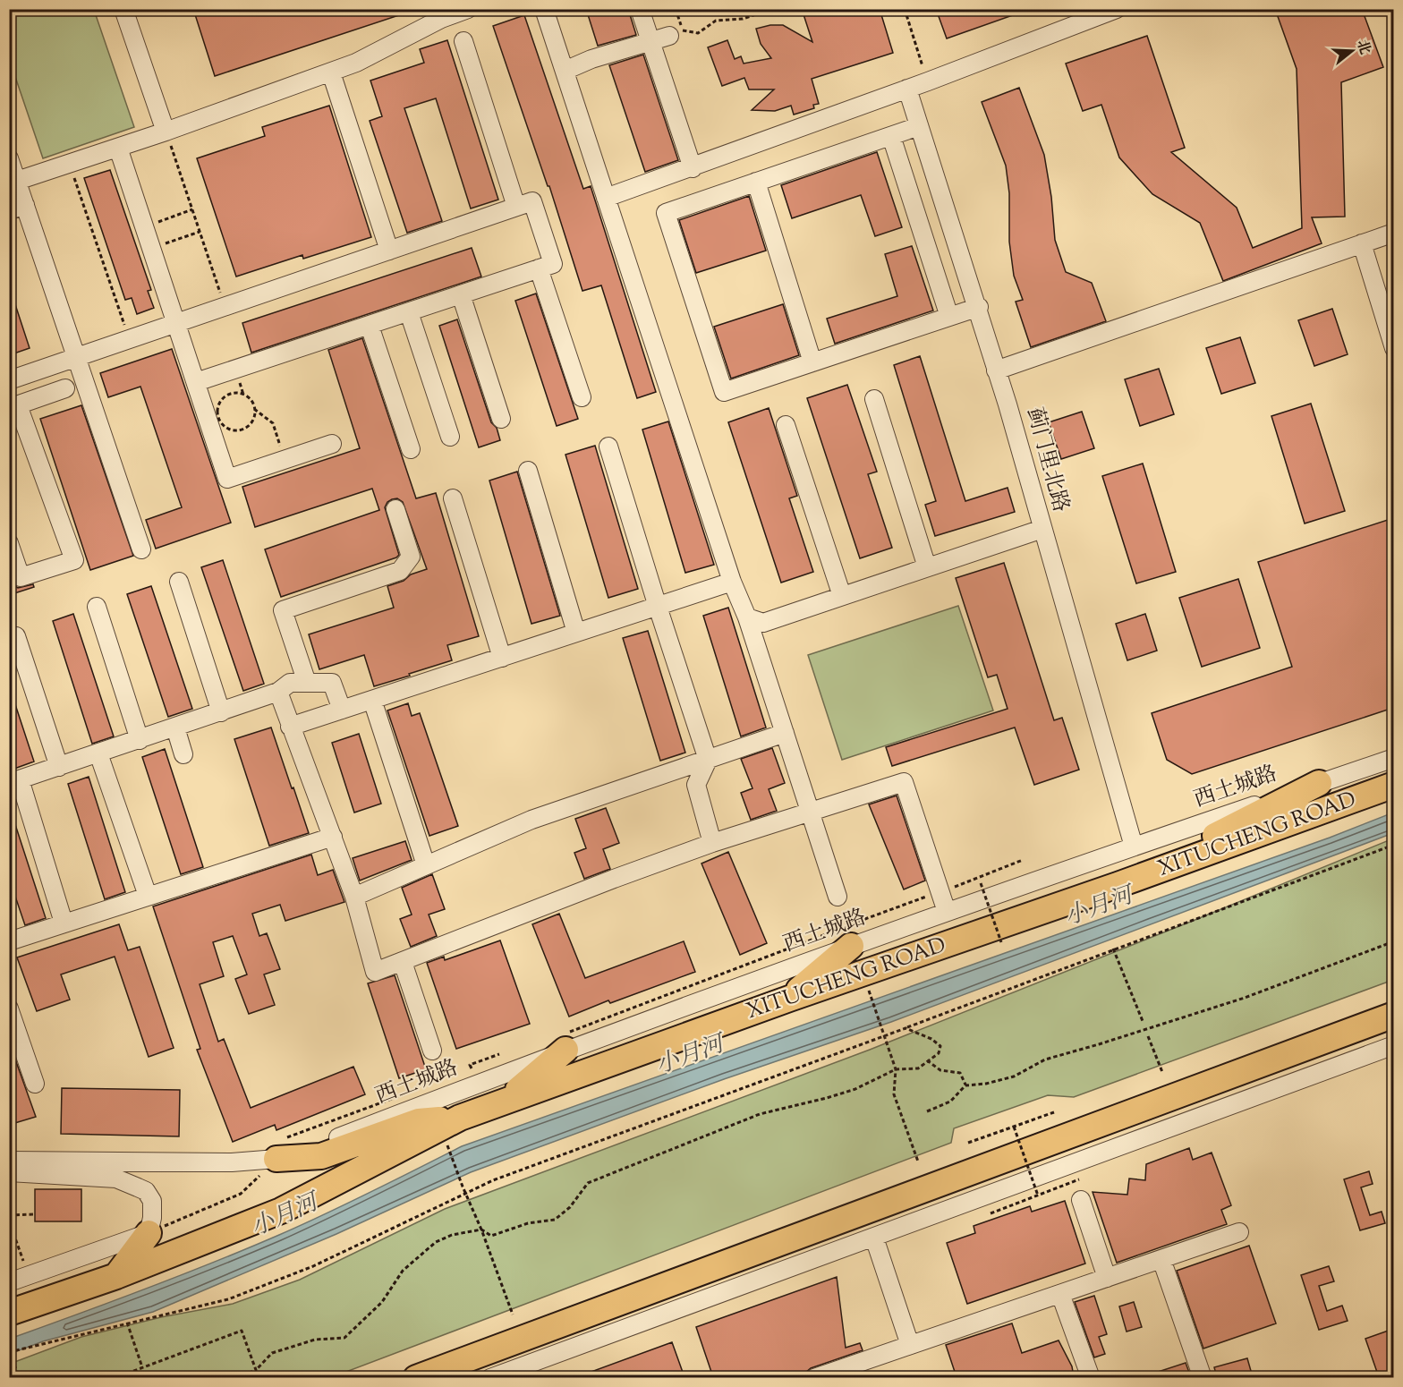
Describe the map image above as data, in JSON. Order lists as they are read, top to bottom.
{
  "streets": {
    "highway": ["XITUCHENG ROAD"],
    "street": ["蓟门里北路", "西土城路"]
  },
  "crossings": [
    ["蓟门里北路", "西土城路"]
  ],
  "water": ["小月河"],
  "north": "right"
}
